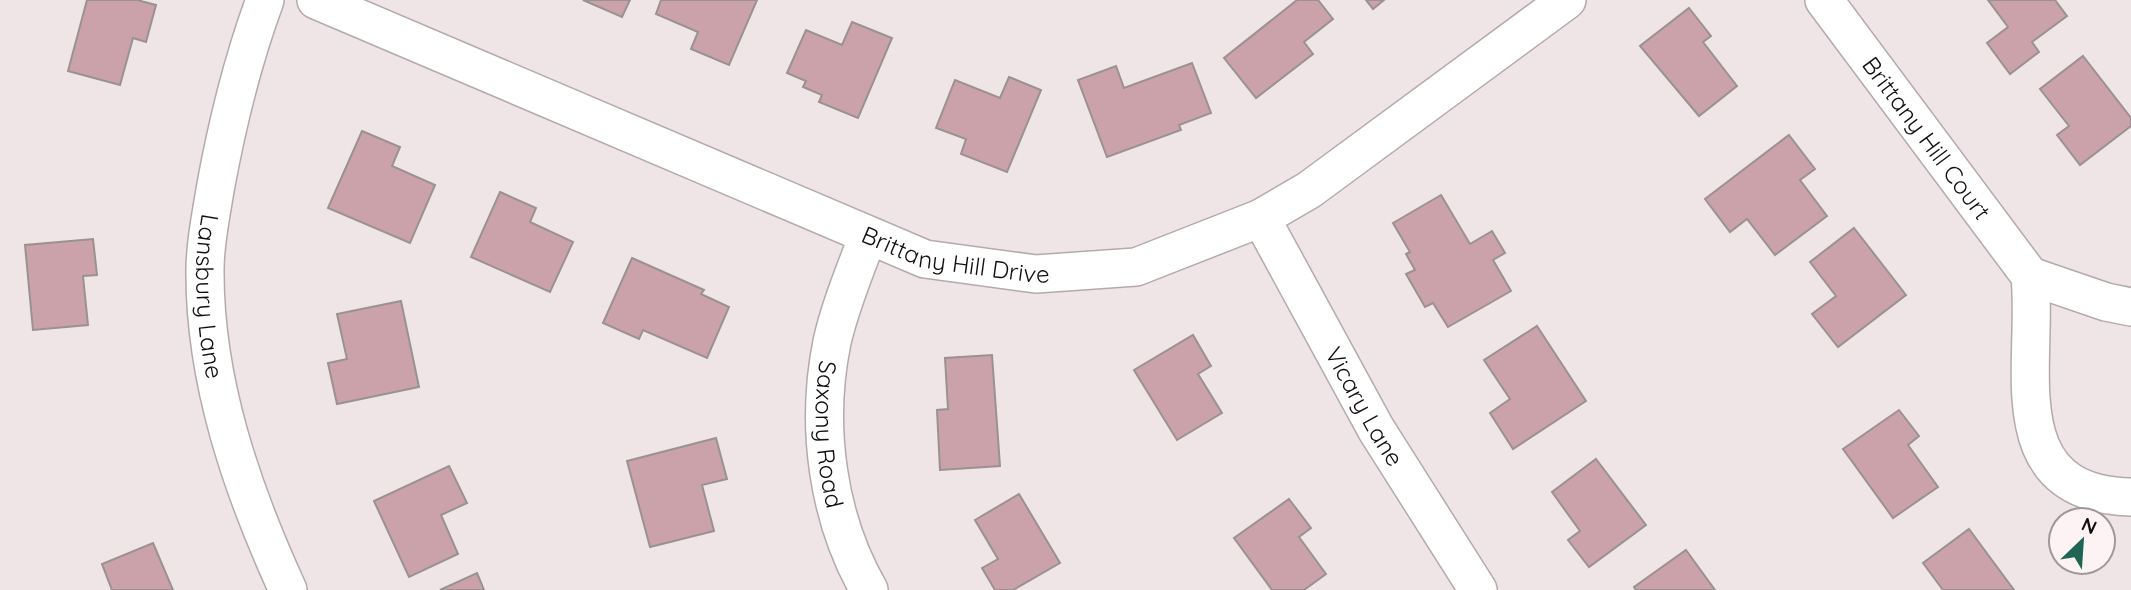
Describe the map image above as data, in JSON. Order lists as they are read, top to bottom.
{
  "streets": {
    "street": [
      "Brittany Hill Court",
      "Brittany Hill Drive",
      "Lansbury Lane",
      "Vicary Lane",
      "Saxony Road"
    ]
  },
  "crossings": [
    ["Brittany Hill Drive", "Vicary Lane"],
    ["Brittany Hill Drive", "Saxony Road"]
  ],
  "north": "top right"
}
